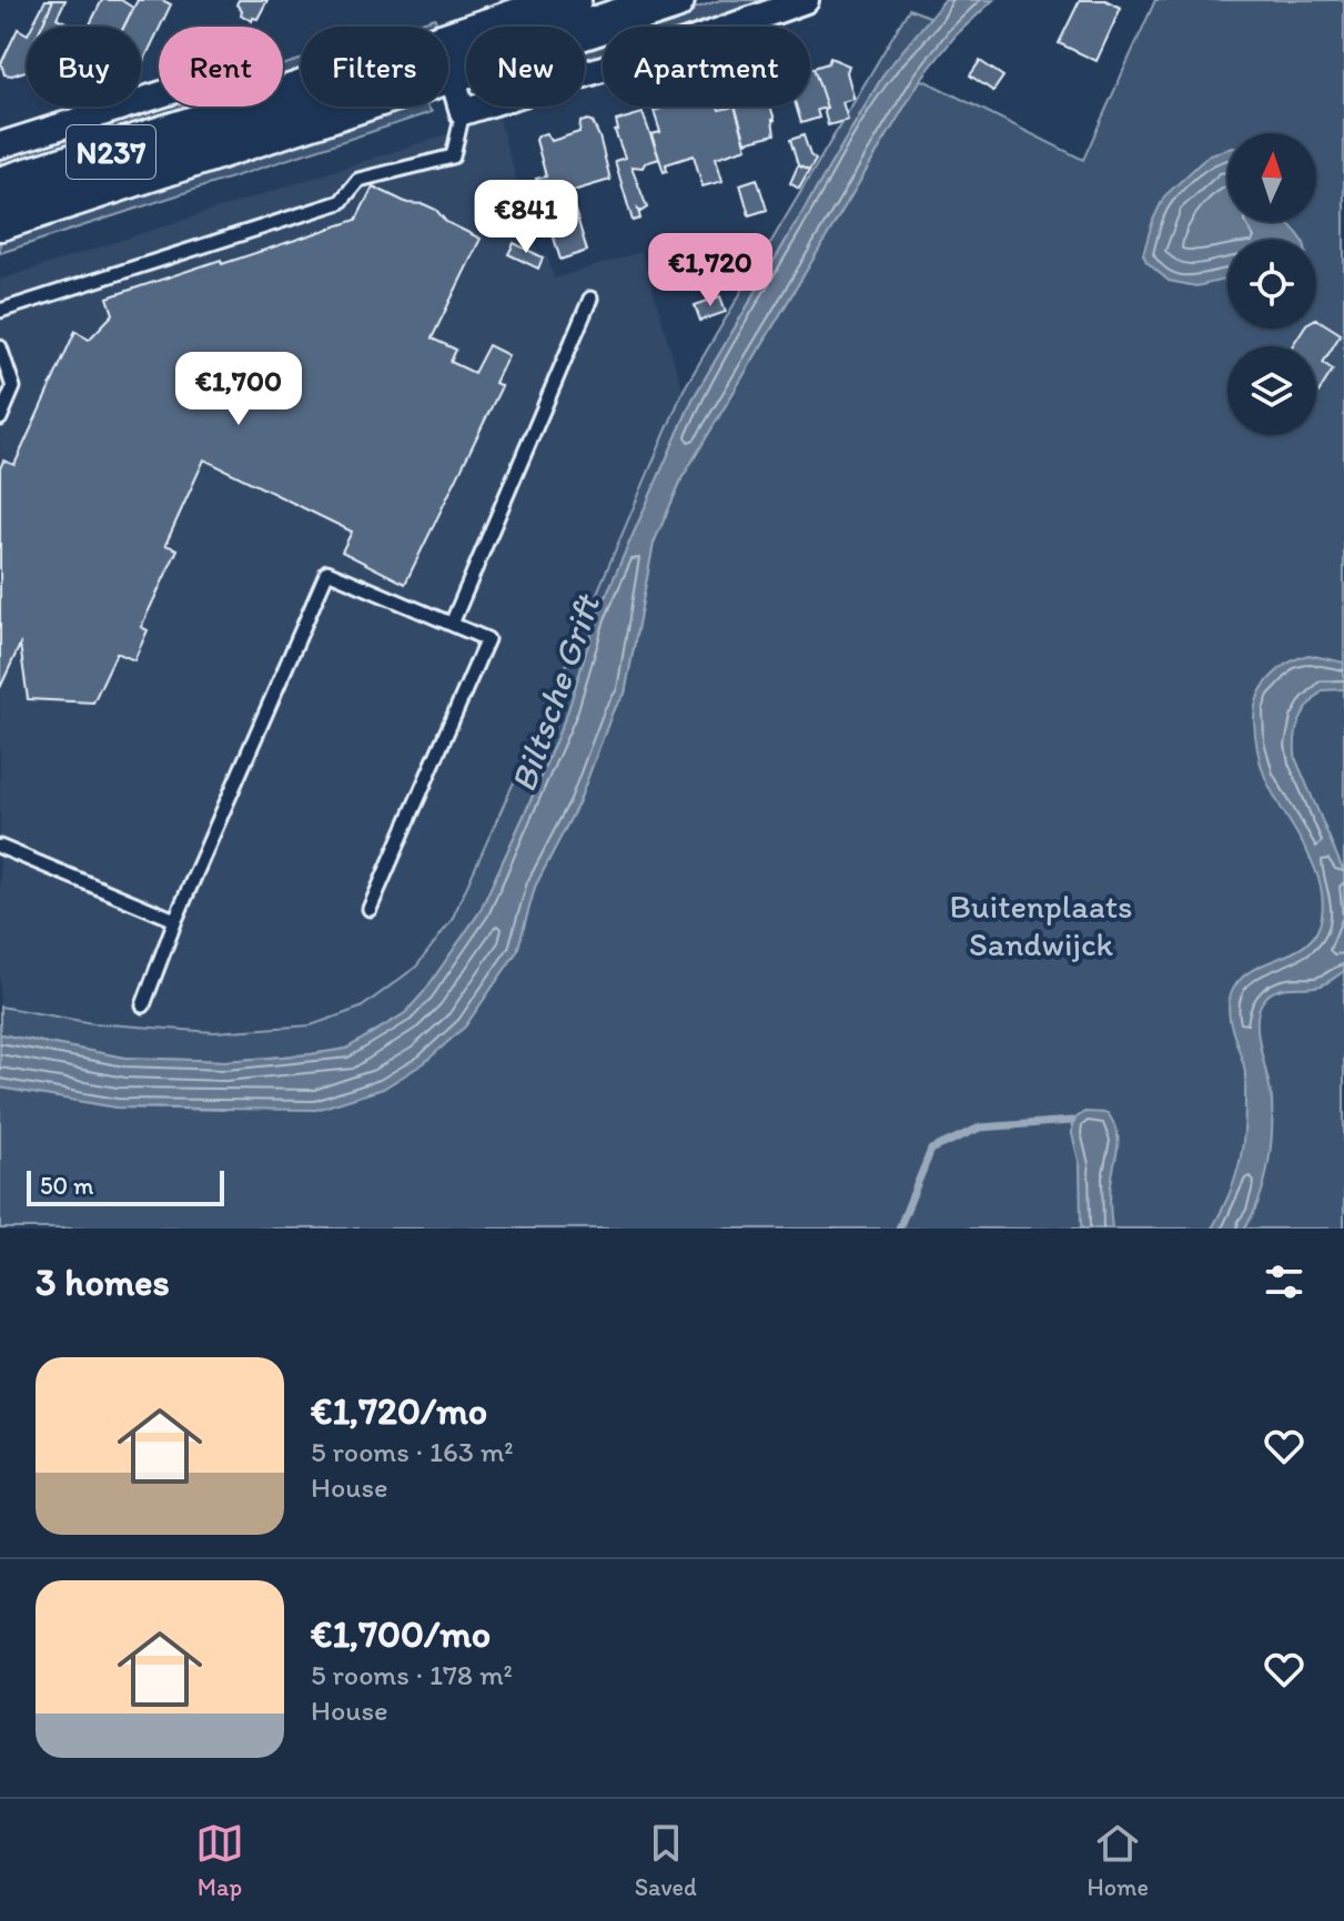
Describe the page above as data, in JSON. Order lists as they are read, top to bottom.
{
  "streets": {
    "main road": ["N237"]
  },
  "water": ["Biltsche Grift"],
  "parks": ["Buitenplaats Sandwijck"],
  "scale_bar": "50 m",
  "north": "top",
  "page": {
    "chip": [
      "Buy",
      "Rent",
      "Filters",
      "New",
      "Apartment"
    ],
    "price": ["€841", "€1,720", "€1,700"],
    "scale": "50 m",
    "heading": "3 homes",
    "list": [
      {
        "name": "€1,720/mo",
        "note": "5 rooms · 163 m² · House"
      },
      {
        "name": "€1,700/mo",
        "note": "5 rooms · 178 m² · House"
      }
    ],
    "tabs": ["Map", "Saved", "Home"]
  }
}
